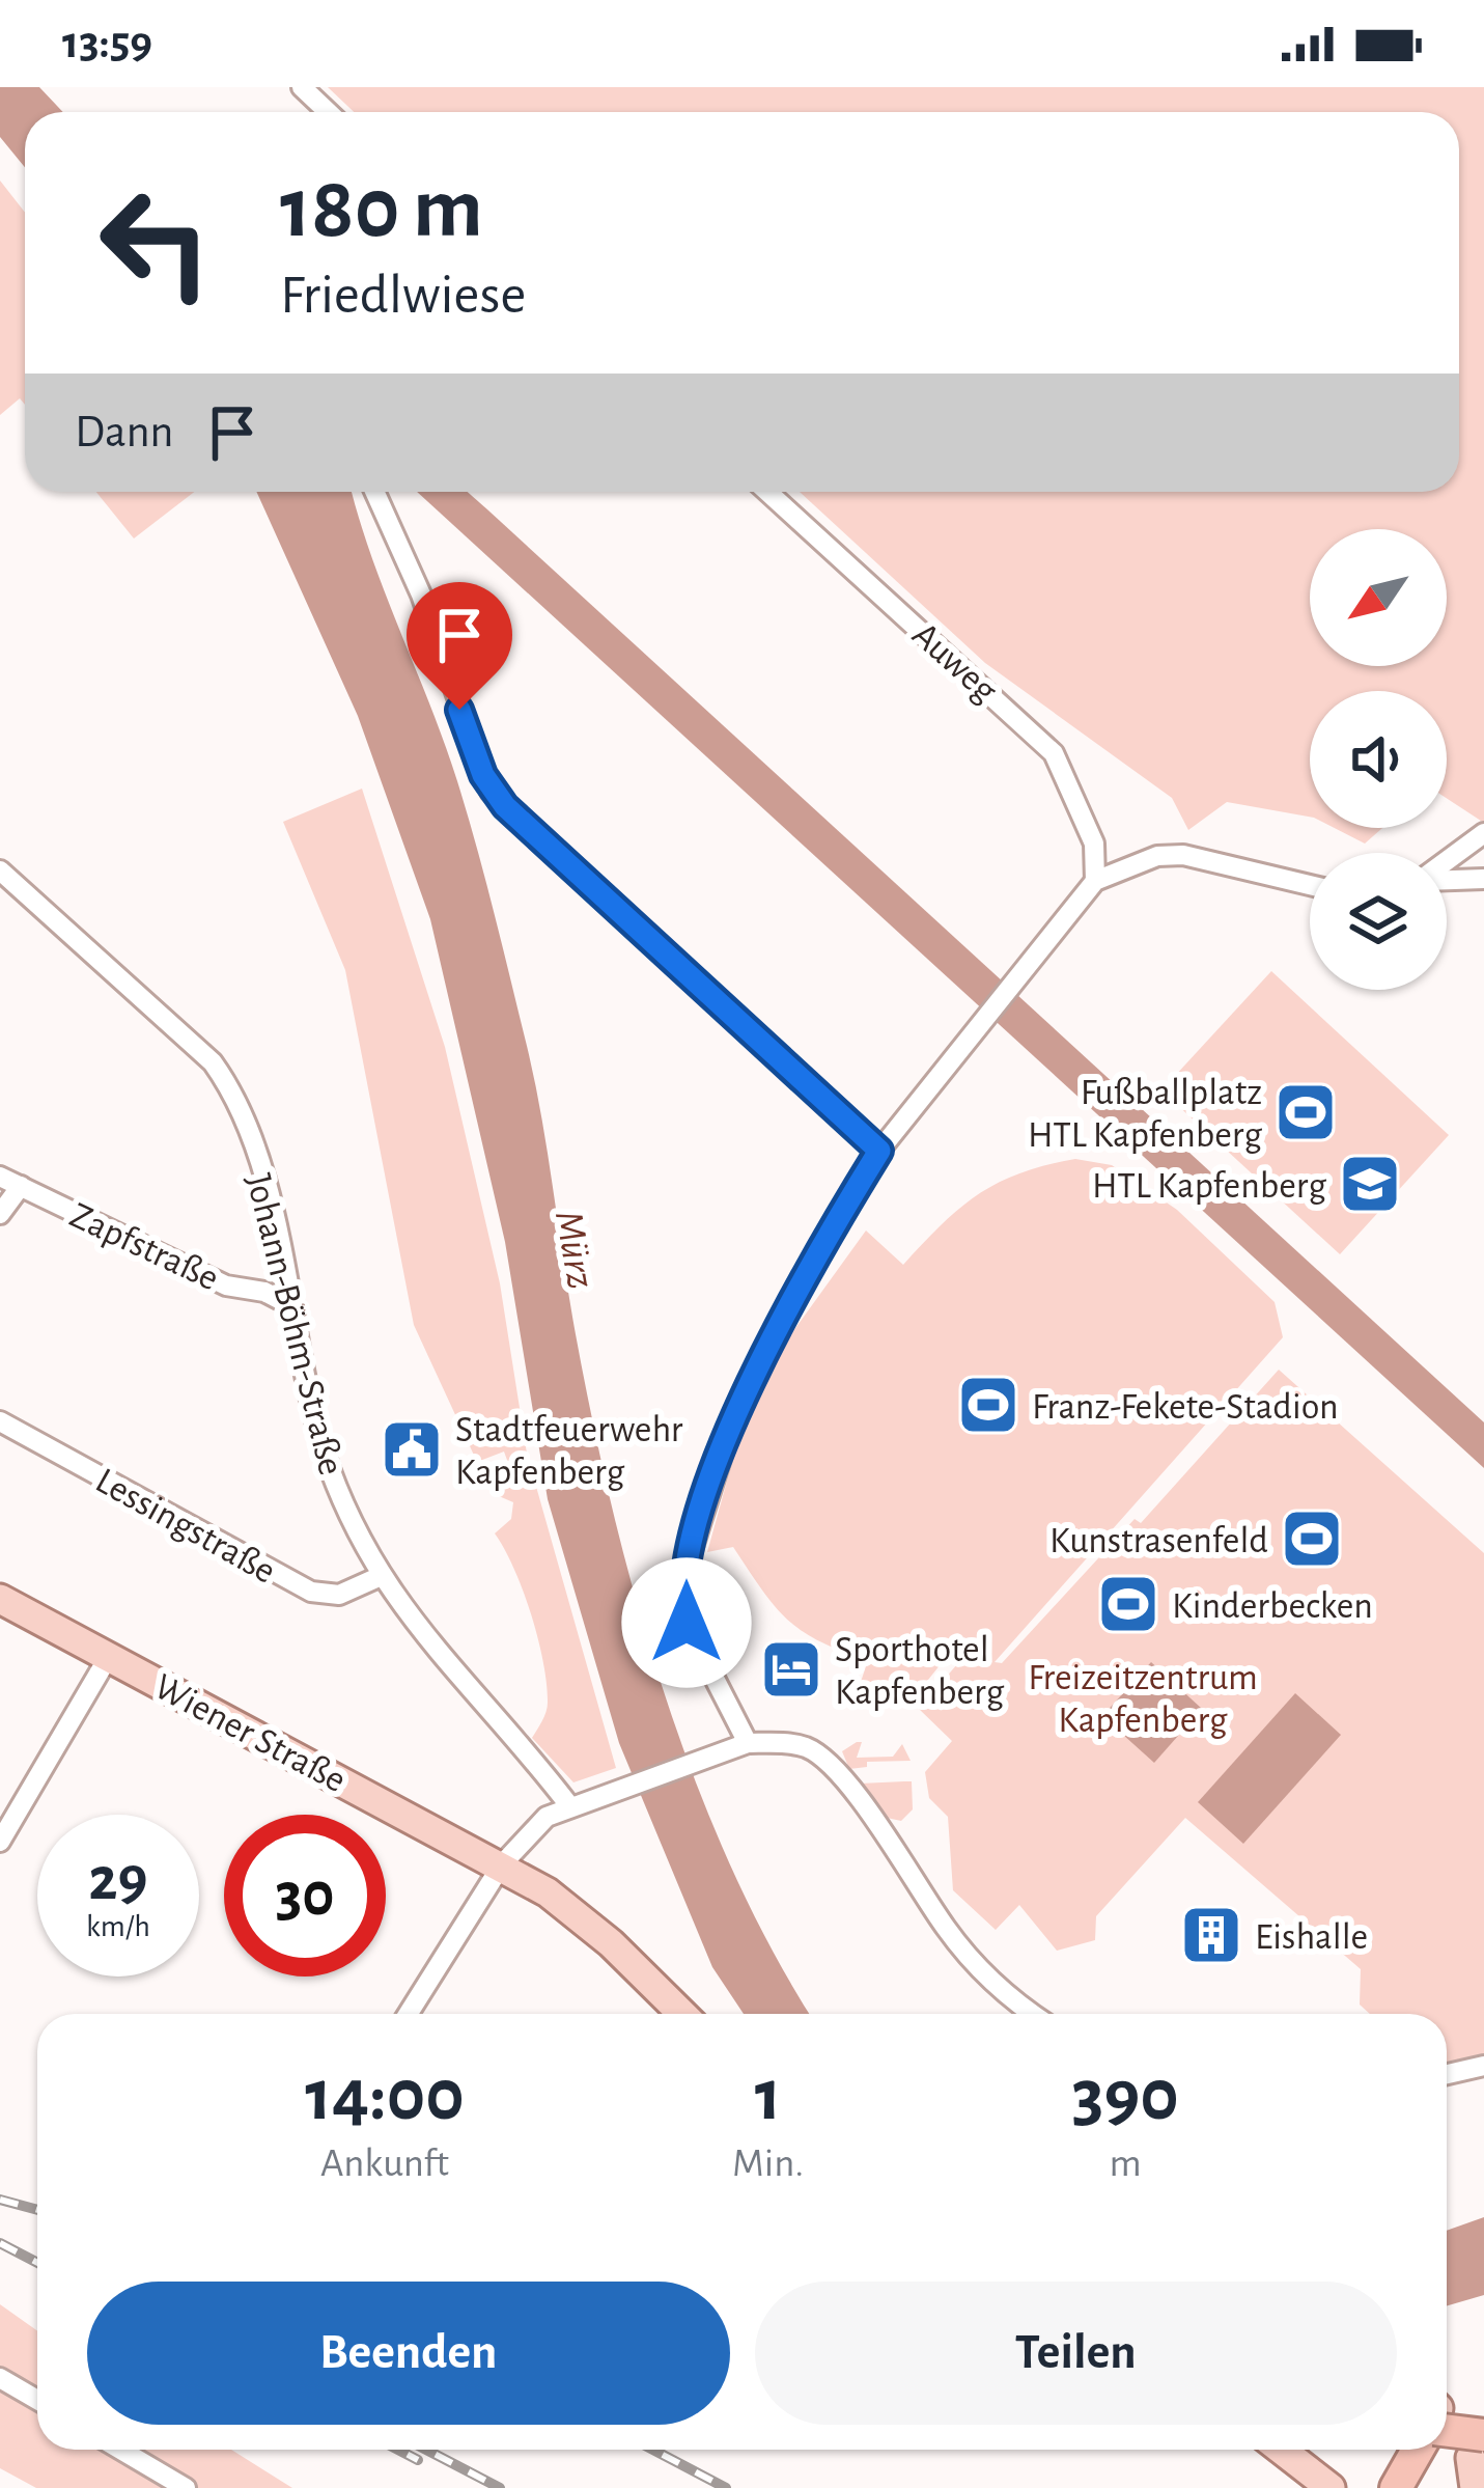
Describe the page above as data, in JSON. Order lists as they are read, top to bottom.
{
  "streets": {
    "main road": ["Wiener Straße"],
    "street": [
      "Auweg",
      "Zapfstraße",
      "Johann-Böhm-Straße",
      "Lessingstraße"
    ]
  },
  "crossings": [
    ["Zapfstraße", "Johann-Böhm-Straße"],
    ["Johann-Böhm-Straße", "Lessingstraße"]
  ],
  "water": ["Mürz"],
  "parks": ["Freizeitzentrum Kapfenberg"],
  "places": {
    "sports": [
      "Fußballplatz HTL Kapfenberg",
      "Franz-Fekete-Stadion",
      "Kunstrasenfeld",
      "Kinderbecken"
    ],
    "school or university": ["HTL Kapfenberg"],
    "public building": ["Stadtfeuerwehr Kapfenberg"],
    "hotel": ["Sporthotel Kapfenberg"],
    "building": ["Eishalle"]
  },
  "north": "bottom left",
  "page": {
    "status": "13:59",
    "turn": ["180 m", "Friedlwiese"],
    "then": "Dann",
    "speed": "29 km/h",
    "limit": "30",
    "eta": [
      "14:00",
      "Ankunft",
      "1",
      "Min.",
      "390",
      "m"
    ],
    "buttons": ["Beenden", "Teilen"]
  }
}
